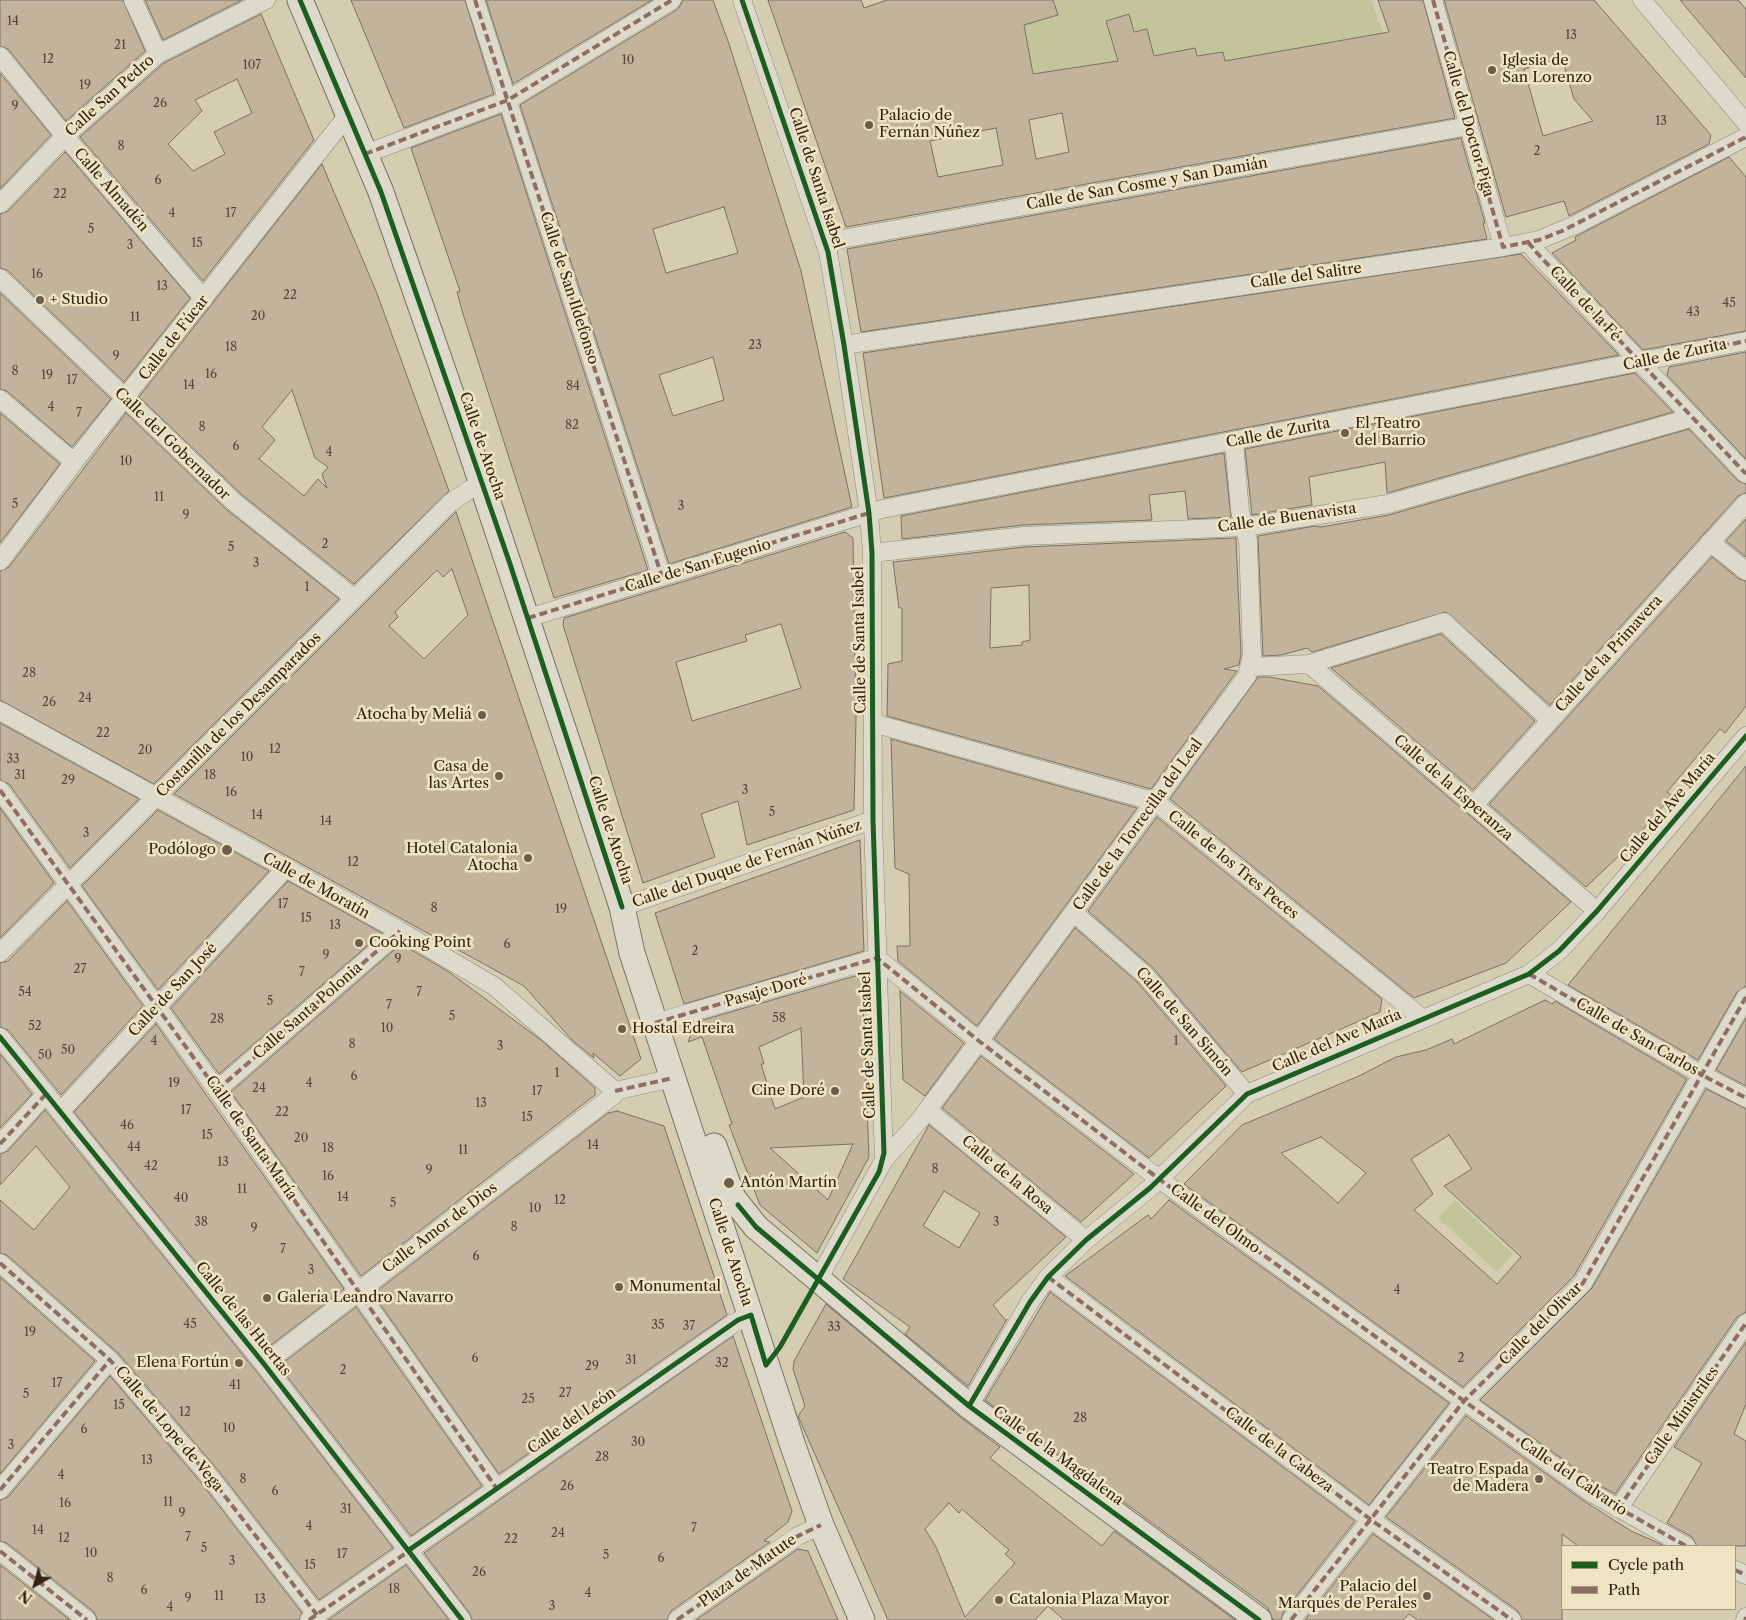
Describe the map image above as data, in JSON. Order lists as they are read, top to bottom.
{
  "streets": {
    "street": [
      "Calle San Pedro",
      "Calle del Doctor Piga",
      "Calle de Santa Isabel",
      "Calle de San Cosme y San Damián",
      "Calle Almadén",
      "Calle del Salitre",
      "Calle de San Ildefonso",
      "Calle de la Fé",
      "Calle de Fúcar",
      "Calle de Zurita",
      "Calle del Gobernador",
      "Calle de Atocha",
      "Calle de Buenavista",
      "Calle de San Eugenio",
      "Calle de la Primavera",
      "Costanilla de los Desamparados",
      "Calle de la Esperanza",
      "Calle del Ave María",
      "Calle de la Torrecilla del Leal",
      "Calle del Duque de Fernán Núñez",
      "Calle de los Tres Peces",
      "Calle de Moratín",
      "Calle de San José",
      "Pasaje Doré",
      "Calle Santa Polonia",
      "Calle de San Simón",
      "Calle de San Carlos",
      "Calle de Santa María",
      "Calle de la Rosa",
      "Calle del Olmo",
      "Calle Amor de Dios",
      "Calle de las Huertas",
      "Calle del Olivar",
      "Calle Ministriles",
      "Calle del León",
      "Calle de Lope de Vega",
      "Calle de la Cabeza",
      "Calle de la Magdalena",
      "Calle del Calvario",
      "Plaza de Matute"
    ]
  },
  "crossings": [
    ["Calle San Pedro", "Calle Almadén"],
    ["Calle del Doctor Piga", "Calle de San Cosme y San Damián"],
    ["Calle del Doctor Piga", "Calle del Salitre"],
    ["Calle de Santa Isabel", "Calle de San Cosme y San Damián"],
    ["Calle de Santa Isabel", "Calle del Salitre"],
    ["Calle de Santa Isabel", "Calle de Zurita"],
    ["Calle de Santa Isabel", "Calle de Buenavista"],
    ["Calle de Santa Isabel", "Calle de San Eugenio"],
    ["Calle de Santa Isabel", "Calle de la Torrecilla del Leal"],
    ["Calle de Santa Isabel", "Calle del Duque de Fernán Núñez"],
    ["Calle de Santa Isabel", "Calle de los Tres Peces"],
    ["Calle de Santa Isabel", "Pasaje Doré"],
    ["Calle de Santa Isabel", "Calle del Olmo"],
    ["Calle Almadén", "Calle de Fúcar"],
    ["Calle del Salitre", "Calle de la Fé"],
    ["Calle de San Ildefonso", "Calle de San Eugenio"],
    ["Calle de la Fé", "Calle de Zurita"],
    ["Calle de la Fé", "Calle de Buenavista"],
    ["Calle de Fúcar", "Calle del Gobernador"],
    ["Calle de Fúcar", "Calle de Atocha"],
    ["Calle de Zurita", "Calle de San Eugenio"],
    ["Calle del Gobernador", "Costanilla de los Desamparados"],
    ["Calle de Atocha", "Calle de San Eugenio"],
    ["Calle de Atocha", "Costanilla de los Desamparados"],
    ["Calle de Atocha", "Calle del Duque de Fernán Núñez"],
    ["Calle de Atocha", "Pasaje Doré"],
    ["Calle de Atocha", "Calle del León"],
    ["Calle de Atocha", "Calle de la Magdalena"],
    ["Calle de Atocha", "Plaza de Matute"],
    ["Calle de la Primavera", "Calle de la Esperanza"],
    ["Costanilla de los Desamparados", "Calle de Moratín"],
    ["Costanilla de los Desamparados", "Calle de Santa María"],
    ["Calle de la Esperanza", "Calle del Ave María"],
    ["Calle del Ave María", "Calle de los Tres Peces"],
    ["Calle del Ave María", "Calle de San Simón"],
    ["Calle del Ave María", "Calle de San Carlos"],
    ["Calle del Ave María", "Calle de la Rosa"],
    ["Calle del Ave María", "Calle del Olmo"],
    ["Calle del Ave María", "Calle de la Cabeza"],
    ["Calle del Ave María", "Calle de la Magdalena"],
    ["Calle de la Torrecilla del Leal", "Calle de los Tres Peces"],
    ["Calle de la Torrecilla del Leal", "Calle de San Simón"],
    ["Calle de la Torrecilla del Leal", "Calle de la Rosa"],
    ["Calle de la Torrecilla del Leal", "Calle del Olmo"],
    ["Calle de Moratín", "Calle de San José"],
    ["Calle de Moratín", "Calle Santa Polonia"],
    ["Calle de Moratín", "Calle Amor de Dios"],
    ["Calle de San José", "Calle de Santa María"],
    ["Calle de San José", "Calle de las Huertas"],
    ["Pasaje Doré", "Calle del Olmo"],
    ["Calle Santa Polonia", "Calle de Santa María"],
    ["Calle de San Carlos", "Calle del Olivar"],
    ["Calle de Santa María", "Calle Amor de Dios"],
    ["Calle de Santa María", "Calle del León"],
    ["Calle del Olmo", "Calle del Olivar"],
    ["Calle del Olmo", "Calle del Calvario"],
    ["Calle Amor de Dios", "Calle de las Huertas"],
    ["Calle de las Huertas", "Calle del León"],
    ["Calle del Olivar", "Calle de la Cabeza"],
    ["Calle del Olivar", "Calle del Calvario"],
    ["Calle Ministriles", "Calle del Calvario"],
    ["Calle del León", "Calle de Lope de Vega"]
  ],
  "places": [
    "Iglesia de San Lorenzo",
    "Palacio de Fernán Núñez",
    "+ Studio",
    "El Teatro del Barrio",
    "Atocha by Meliá",
    "Casa de las Artes",
    "Podólogo",
    "Hotel Catalonia Atocha",
    "Cooking Point",
    "Hostal Edreira",
    "Cine Doré",
    "Antón Martín",
    "Monumental",
    "Galería Leandro Navarro",
    "Elena Fortún",
    "Teatro Espada de Madera",
    "Palacio del Marqués de Perales",
    "Catalonia Plaza Mayor"
  ],
  "house_numbers": [
    "14",
    "13",
    "21",
    "12",
    "10",
    "107",
    "19",
    "26",
    "9",
    "13",
    "8",
    "2",
    "6",
    "22",
    "4",
    "17",
    "5",
    "15",
    "3",
    "16",
    "13",
    "22",
    "45",
    "43",
    "20",
    "11",
    "23",
    "18",
    "9",
    "8",
    "16",
    "19",
    "17",
    "14",
    "84",
    "4",
    "7",
    "82",
    "8",
    "6",
    "4",
    "10",
    "11",
    "5",
    "3",
    "9",
    "2",
    "5",
    "3",
    "1",
    "28",
    "24",
    "26",
    "22",
    "12",
    "20",
    "10",
    "33",
    "31",
    "18",
    "29",
    "3",
    "16",
    "5",
    "14",
    "14",
    "3",
    "12",
    "17",
    "8",
    "19",
    "15",
    "13",
    "6",
    "2",
    "9",
    "9",
    "27",
    "7",
    "54",
    "7",
    "5",
    "7",
    "5",
    "58",
    "28",
    "52",
    "10",
    "4",
    "1",
    "8",
    "3",
    "50",
    "50",
    "1",
    "6",
    "19",
    "4",
    "24",
    "17",
    "13",
    "17",
    "22",
    "15",
    "46",
    "15",
    "20",
    "14",
    "44",
    "18",
    "11",
    "13",
    "42",
    "8",
    "9",
    "16",
    "11",
    "14",
    "40",
    "12",
    "5",
    "10",
    "38",
    "3",
    "8",
    "9",
    "7",
    "6",
    "3",
    "4",
    "45",
    "35",
    "37",
    "33",
    "19",
    "6",
    "2",
    "31",
    "32",
    "29",
    "2",
    "17",
    "41",
    "27",
    "5",
    "25",
    "15",
    "12",
    "28",
    "10",
    "6",
    "30",
    "3",
    "28",
    "13",
    "4",
    "8",
    "26",
    "6",
    "11",
    "16",
    "31",
    "9",
    "4",
    "7",
    "14",
    "24",
    "7",
    "12",
    "22",
    "5",
    "10",
    "17",
    "5",
    "6",
    "3",
    "15",
    "26",
    "8",
    "18",
    "6",
    "4",
    "11",
    "9",
    "13",
    "3",
    "4"
  ],
  "legend": ["Cycle path", "Path"],
  "north": "bottom left"
}
